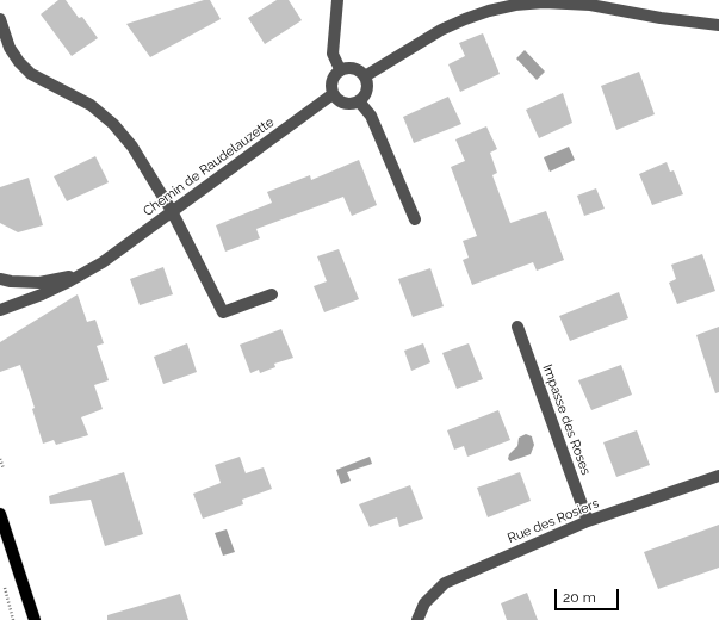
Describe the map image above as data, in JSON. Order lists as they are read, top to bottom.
{
  "streets": {
    "street": ["Chemin de Raudelauzette", "Impasse des Roses", "Rue des Rosiers"]
  },
  "crossings": [
    ["Impasse des Roses", "Rue des Rosiers"]
  ],
  "scale_bar": "20 m"
}
